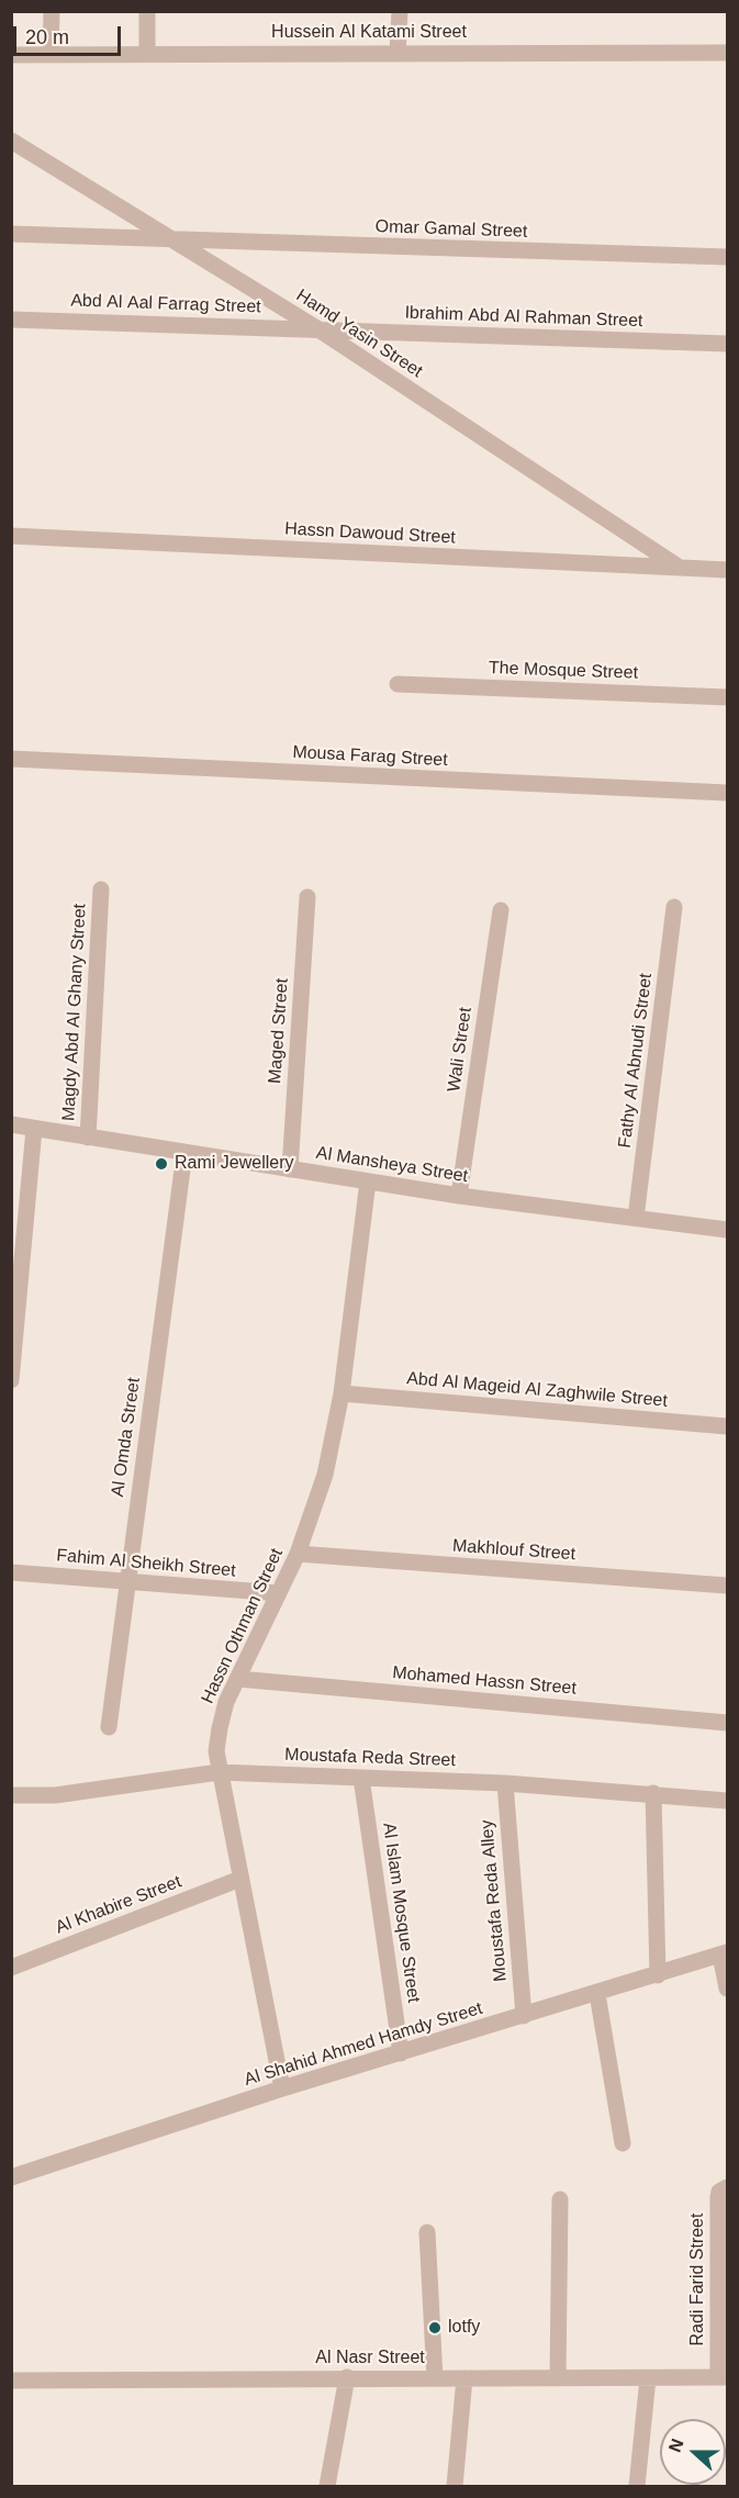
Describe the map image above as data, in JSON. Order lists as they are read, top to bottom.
{
  "streets": {
    "street": [
      "Hussein Al Katami Street",
      "Omar Gamal Street",
      "Abd Al Aal Farrag Street",
      "Ibrahim Abd Al Rahman Street",
      "Hamd Yasin Street",
      "Hassn Dawoud Street",
      "The Mosque Street",
      "Mousa Farag Street",
      "Magdy Abd Al Ghany Street",
      "Maged Street",
      "Wali Street",
      "Fathy Al Abnudi Street",
      "Al Mansheya Street",
      "Abd Al Mageid Al Zaghwile Street",
      "Al Omda Street",
      "Makhlouf Street",
      "Fahim Al Sheikh Street",
      "Hassn Othman Street",
      "Mohamed Hassn Street",
      "Moustafa Reda Street",
      "Moustafa Reda Alley",
      "Al Khabire Street",
      "Al Islam Mosque Street",
      "Al Shahid Ahmed Hamdy Street",
      "Radi Farid Street",
      "Al Nasr Street"
    ]
  },
  "crossings": [
    ["Omar Gamal Street", "Hamd Yasin Street"],
    ["Abd Al Aal Farrag Street", "Ibrahim Abd Al Rahman Street"],
    ["Abd Al Aal Farrag Street", "Hamd Yasin Street"],
    ["Ibrahim Abd Al Rahman Street", "Hamd Yasin Street"],
    ["Hamd Yasin Street", "Hassn Dawoud Street"],
    ["Magdy Abd Al Ghany Street", "Al Mansheya Street"],
    ["Maged Street", "Al Mansheya Street"],
    ["Wali Street", "Al Mansheya Street"],
    ["Fathy Al Abnudi Street", "Al Mansheya Street"],
    ["Al Mansheya Street", "Al Omda Street"],
    ["Al Mansheya Street", "Hassn Othman Street"],
    ["Abd Al Mageid Al Zaghwile Street", "Hassn Othman Street"],
    ["Al Omda Street", "Fahim Al Sheikh Street"],
    ["Makhlouf Street", "Hassn Othman Street"],
    ["Fahim Al Sheikh Street", "Hassn Othman Street"],
    ["Hassn Othman Street", "Mohamed Hassn Street"],
    ["Hassn Othman Street", "Moustafa Reda Street"],
    ["Hassn Othman Street", "Al Khabire Street"],
    ["Hassn Othman Street", "Al Shahid Ahmed Hamdy Street"],
    ["Moustafa Reda Street", "Moustafa Reda Alley"],
    ["Moustafa Reda Street", "Al Islam Mosque Street"],
    ["Moustafa Reda Alley", "Al Shahid Ahmed Hamdy Street"],
    ["Al Islam Mosque Street", "Al Shahid Ahmed Hamdy Street"],
    ["Radi Farid Street", "Al Nasr Street"]
  ],
  "places": ["Rami Jewellery", "lotfy"],
  "scale_bar": "20 m",
  "north": "left"
}
